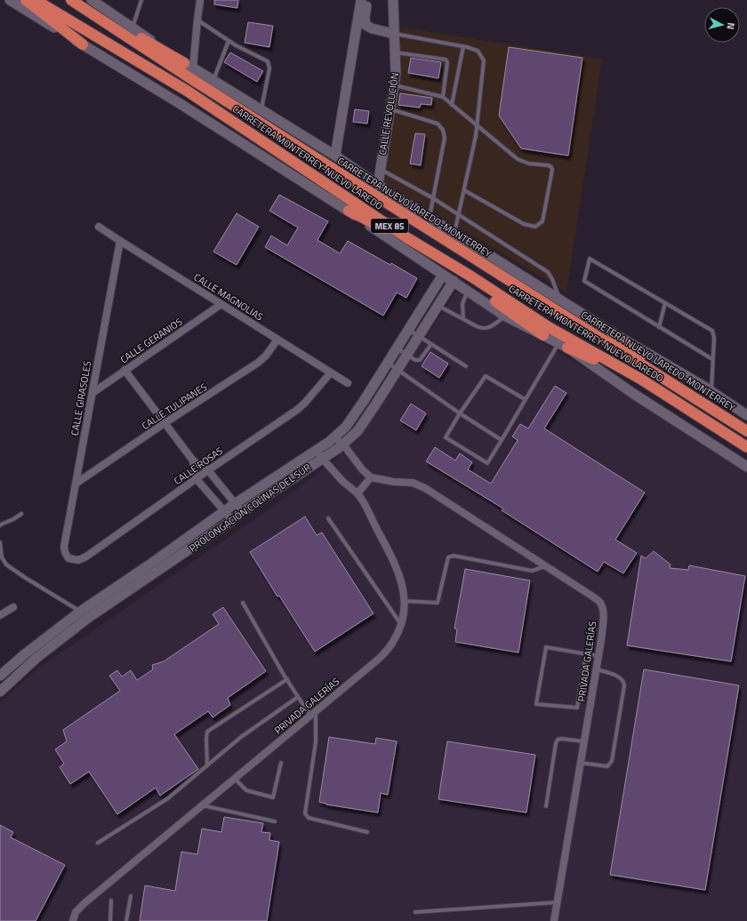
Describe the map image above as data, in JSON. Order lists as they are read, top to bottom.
{
  "streets": {
    "highway": ["CARRETERA MONTERREY-NUEVO LAREDO", "CARRETERA NUEVO LAREDO-MONTERREY", "MEX 85"],
    "street": [
      "CALLE REVOLUCIÓN",
      "CALLE MAGNOLIAS",
      "CALLE GERANIOS",
      "CALLE GIRASOLES",
      "CALLE TULIPANES",
      "CALLE ROSAS",
      "PROLONGACIÓN COLINAS DEL SUR",
      "PRIVADA GALERÍAS"
    ]
  },
  "crossings": [
    ["CALLE MAGNOLIAS", "CALLE GERANIOS"],
    ["CALLE MAGNOLIAS", "CALLE GIRASOLES"],
    ["CALLE MAGNOLIAS", "CALLE TULIPANES"],
    ["CALLE MAGNOLIAS", "CALLE ROSAS"],
    ["CALLE GERANIOS", "CALLE GIRASOLES"],
    ["CALLE GIRASOLES", "CALLE TULIPANES"],
    ["CALLE GIRASOLES", "CALLE ROSAS"],
    ["PROLONGACIÓN COLINAS DEL SUR", "PRIVADA GALERÍAS"]
  ],
  "north": "right"
}
